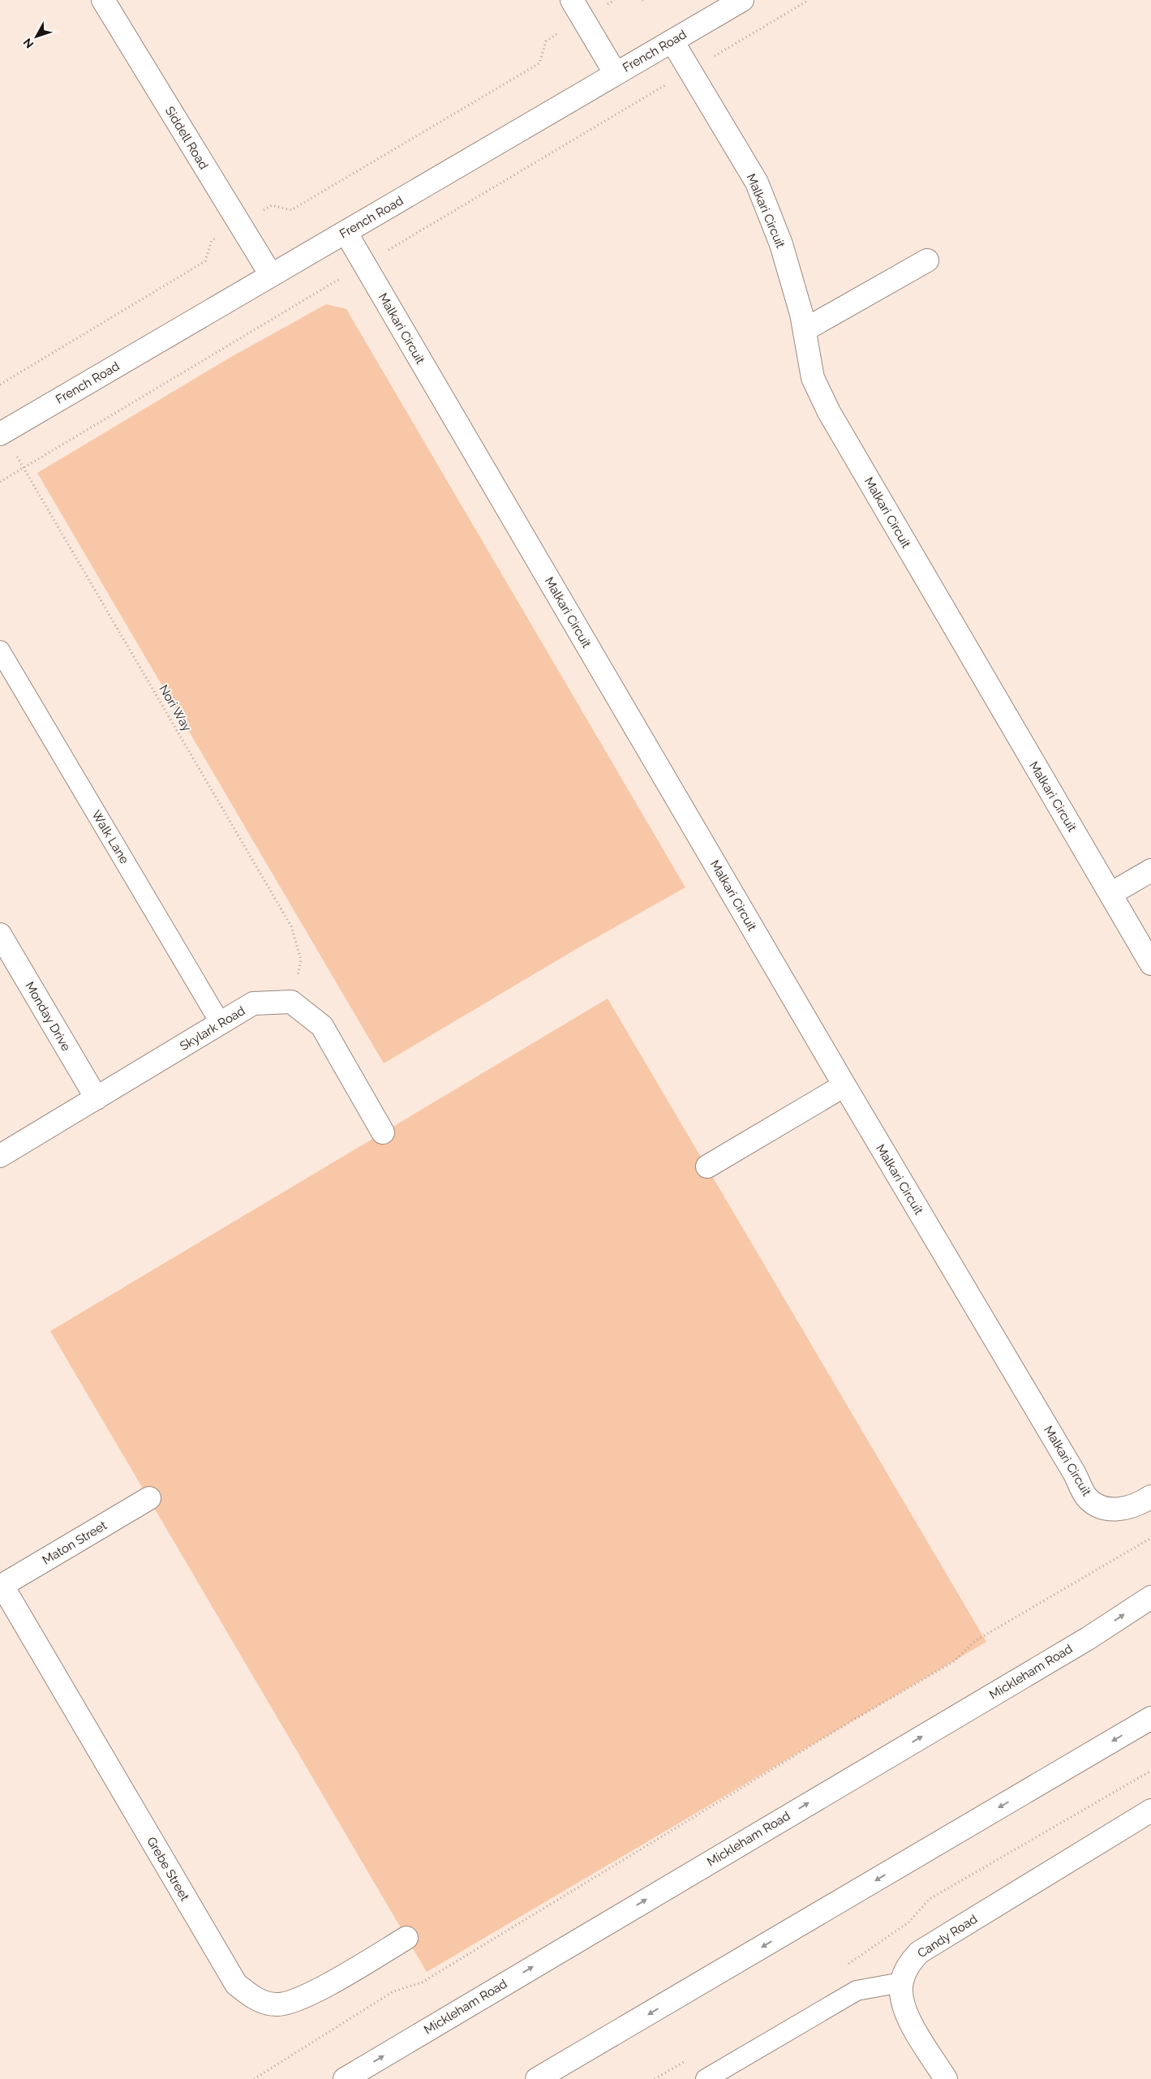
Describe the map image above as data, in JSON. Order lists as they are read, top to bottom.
{
  "streets": {
    "street": [
      "French Road",
      "Siddell Road",
      "Malkari Circuit",
      "Monday Drive",
      "Skylark Road",
      "Maton Street",
      "Mickleham Road",
      "Grebe Street",
      "Candy Road"
    ],
    "lane": ["Walk Lane"],
    "path": ["Nori Way"]
  },
  "crossings": [
    ["French Road", "Siddell Road"],
    ["French Road", "Malkari Circuit"],
    ["French Road", "Nori Way"],
    ["Nori Way", "Skylark Road"],
    ["Walk Lane", "Skylark Road"],
    ["Monday Drive", "Skylark Road"],
    ["Maton Street", "Grebe Street"]
  ],
  "north": "bottom left"
}
